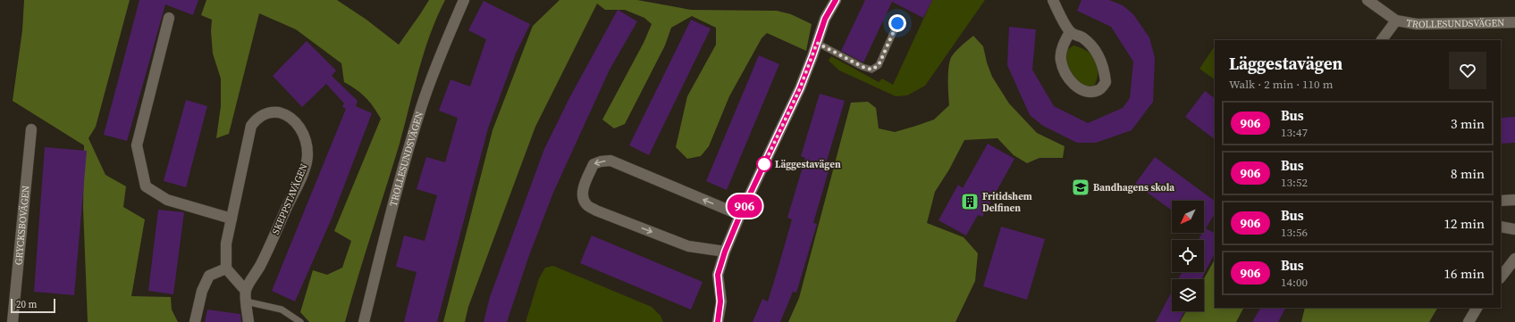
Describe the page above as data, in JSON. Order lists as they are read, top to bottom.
{
  "streets": {
    "street": ["TROLLESUNDSVÄGEN", "SKEPPSTAVÄGEN", "GRYCKSBOVÄGEN"]
  },
  "places": {
    "other": ["Läggestavägen"],
    "school or university": ["Bandhagens skola"],
    "building": ["Fritidshem Delfinen"]
  },
  "lines": ["bus line 906"],
  "scale_bar": "20 m",
  "north": "bottom left",
  "page": {
    "on_map": "906",
    "heading": ["Läggestavägen", "Walk · 2 min · 110 m"],
    "list": [
      {
        "mark": "906",
        "name": "Bus",
        "note": "13:47",
        "value": "3 min"
      },
      {
        "mark": "906",
        "name": "Bus",
        "note": "13:52",
        "value": "8 min"
      },
      {
        "mark": "906",
        "name": "Bus",
        "note": "13:56",
        "value": "12 min"
      },
      {
        "mark": "906",
        "name": "Bus",
        "note": "14:00",
        "value": "16 min"
      }
    ],
    "scale": "20 m"
  }
}
